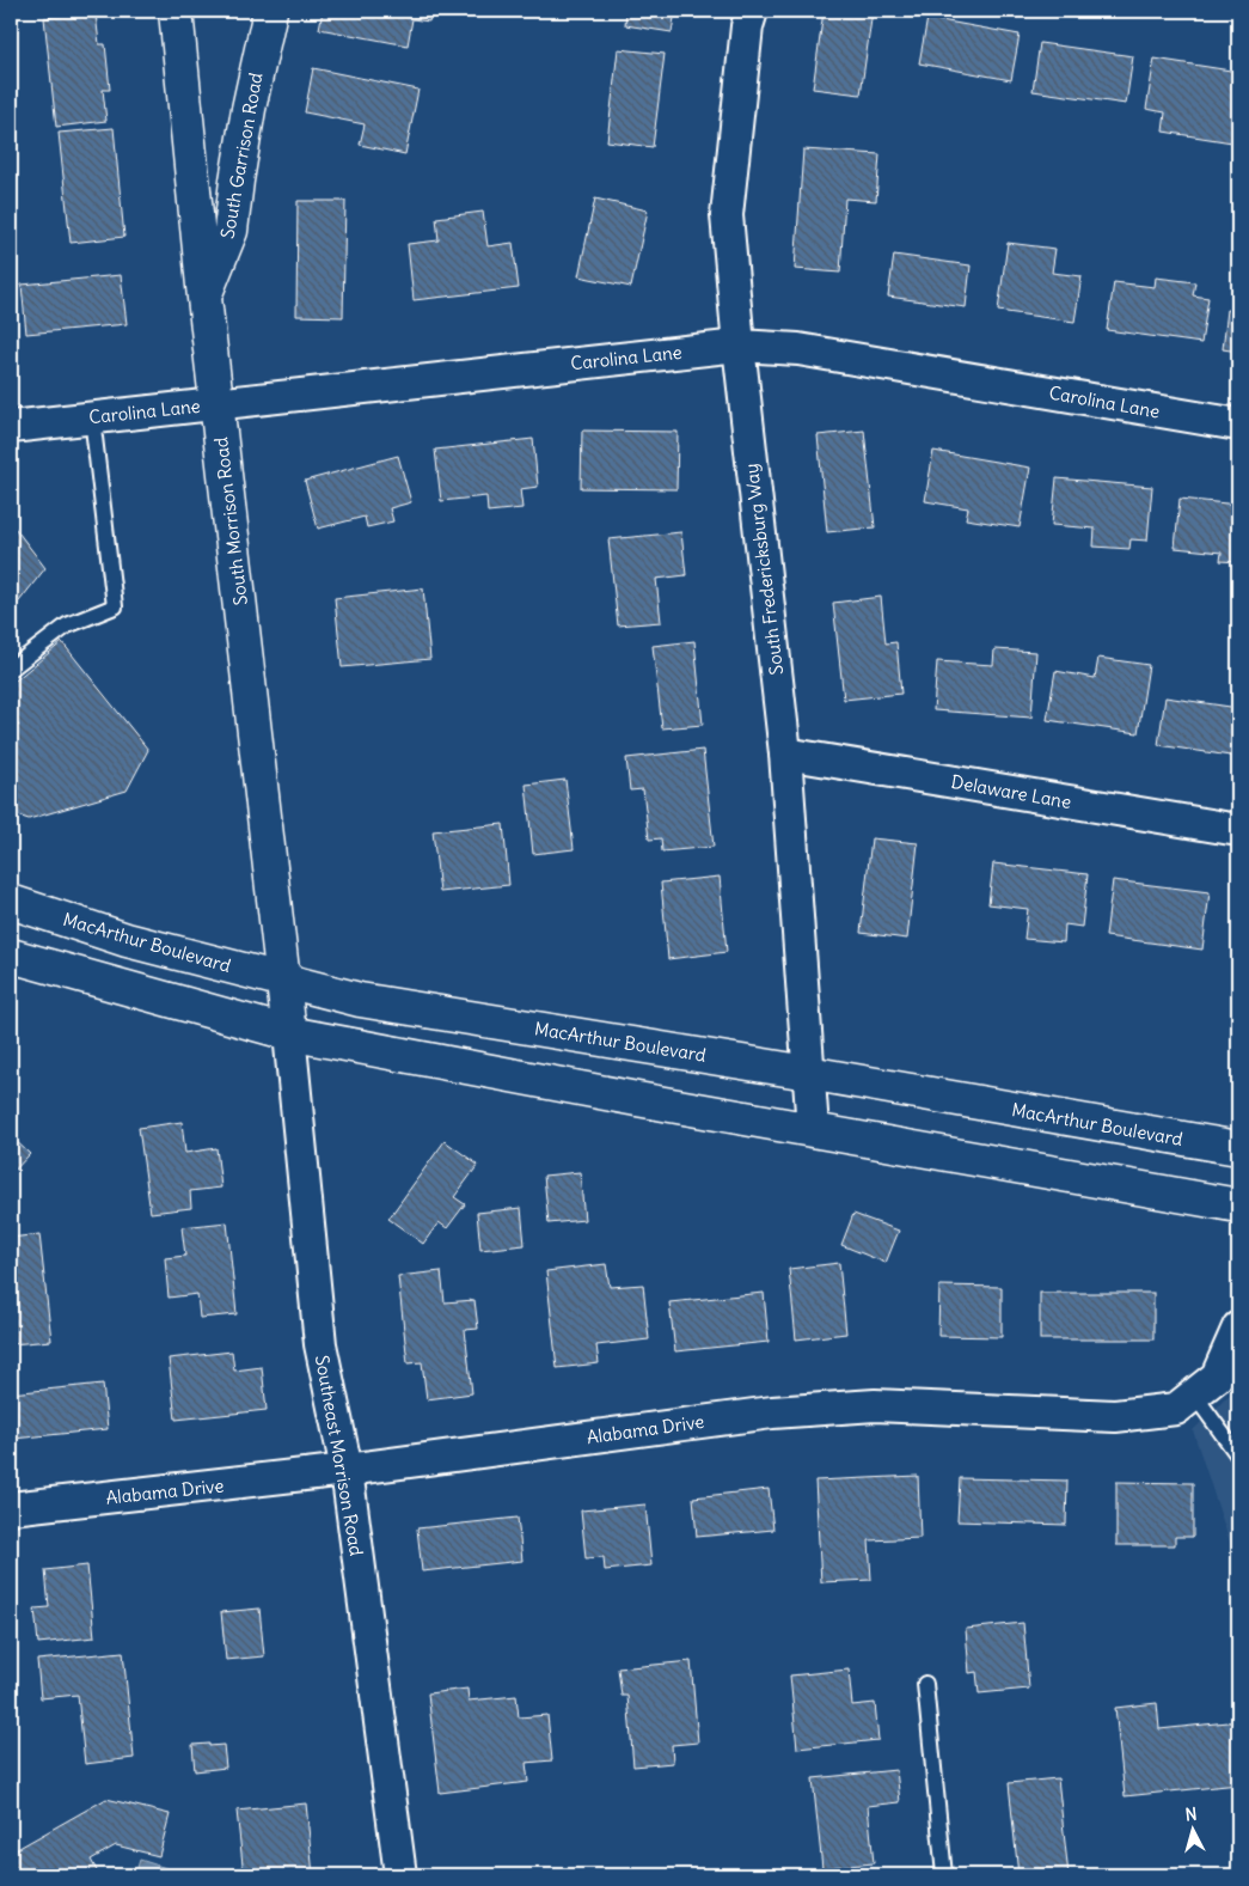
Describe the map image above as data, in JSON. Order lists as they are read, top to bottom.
{
  "streets": {
    "street": [
      "South Garrison Road",
      "Carolina Lane",
      "South Morrison Road",
      "South Fredericksburg Way",
      "Delaware Lane",
      "MacArthur Boulevard",
      "Alabama Drive",
      "Southeast Morrison Road"
    ]
  },
  "crossings": [
    ["South Garrison Road", "South Morrison Road"],
    ["Carolina Lane", "South Morrison Road"],
    ["Carolina Lane", "South Fredericksburg Way"],
    ["South Morrison Road", "MacArthur Boulevard"],
    ["South Morrison Road", "Southeast Morrison Road"],
    ["South Fredericksburg Way", "Delaware Lane"],
    ["South Fredericksburg Way", "MacArthur Boulevard"],
    ["Alabama Drive", "Southeast Morrison Road"]
  ],
  "north": "top"
}
